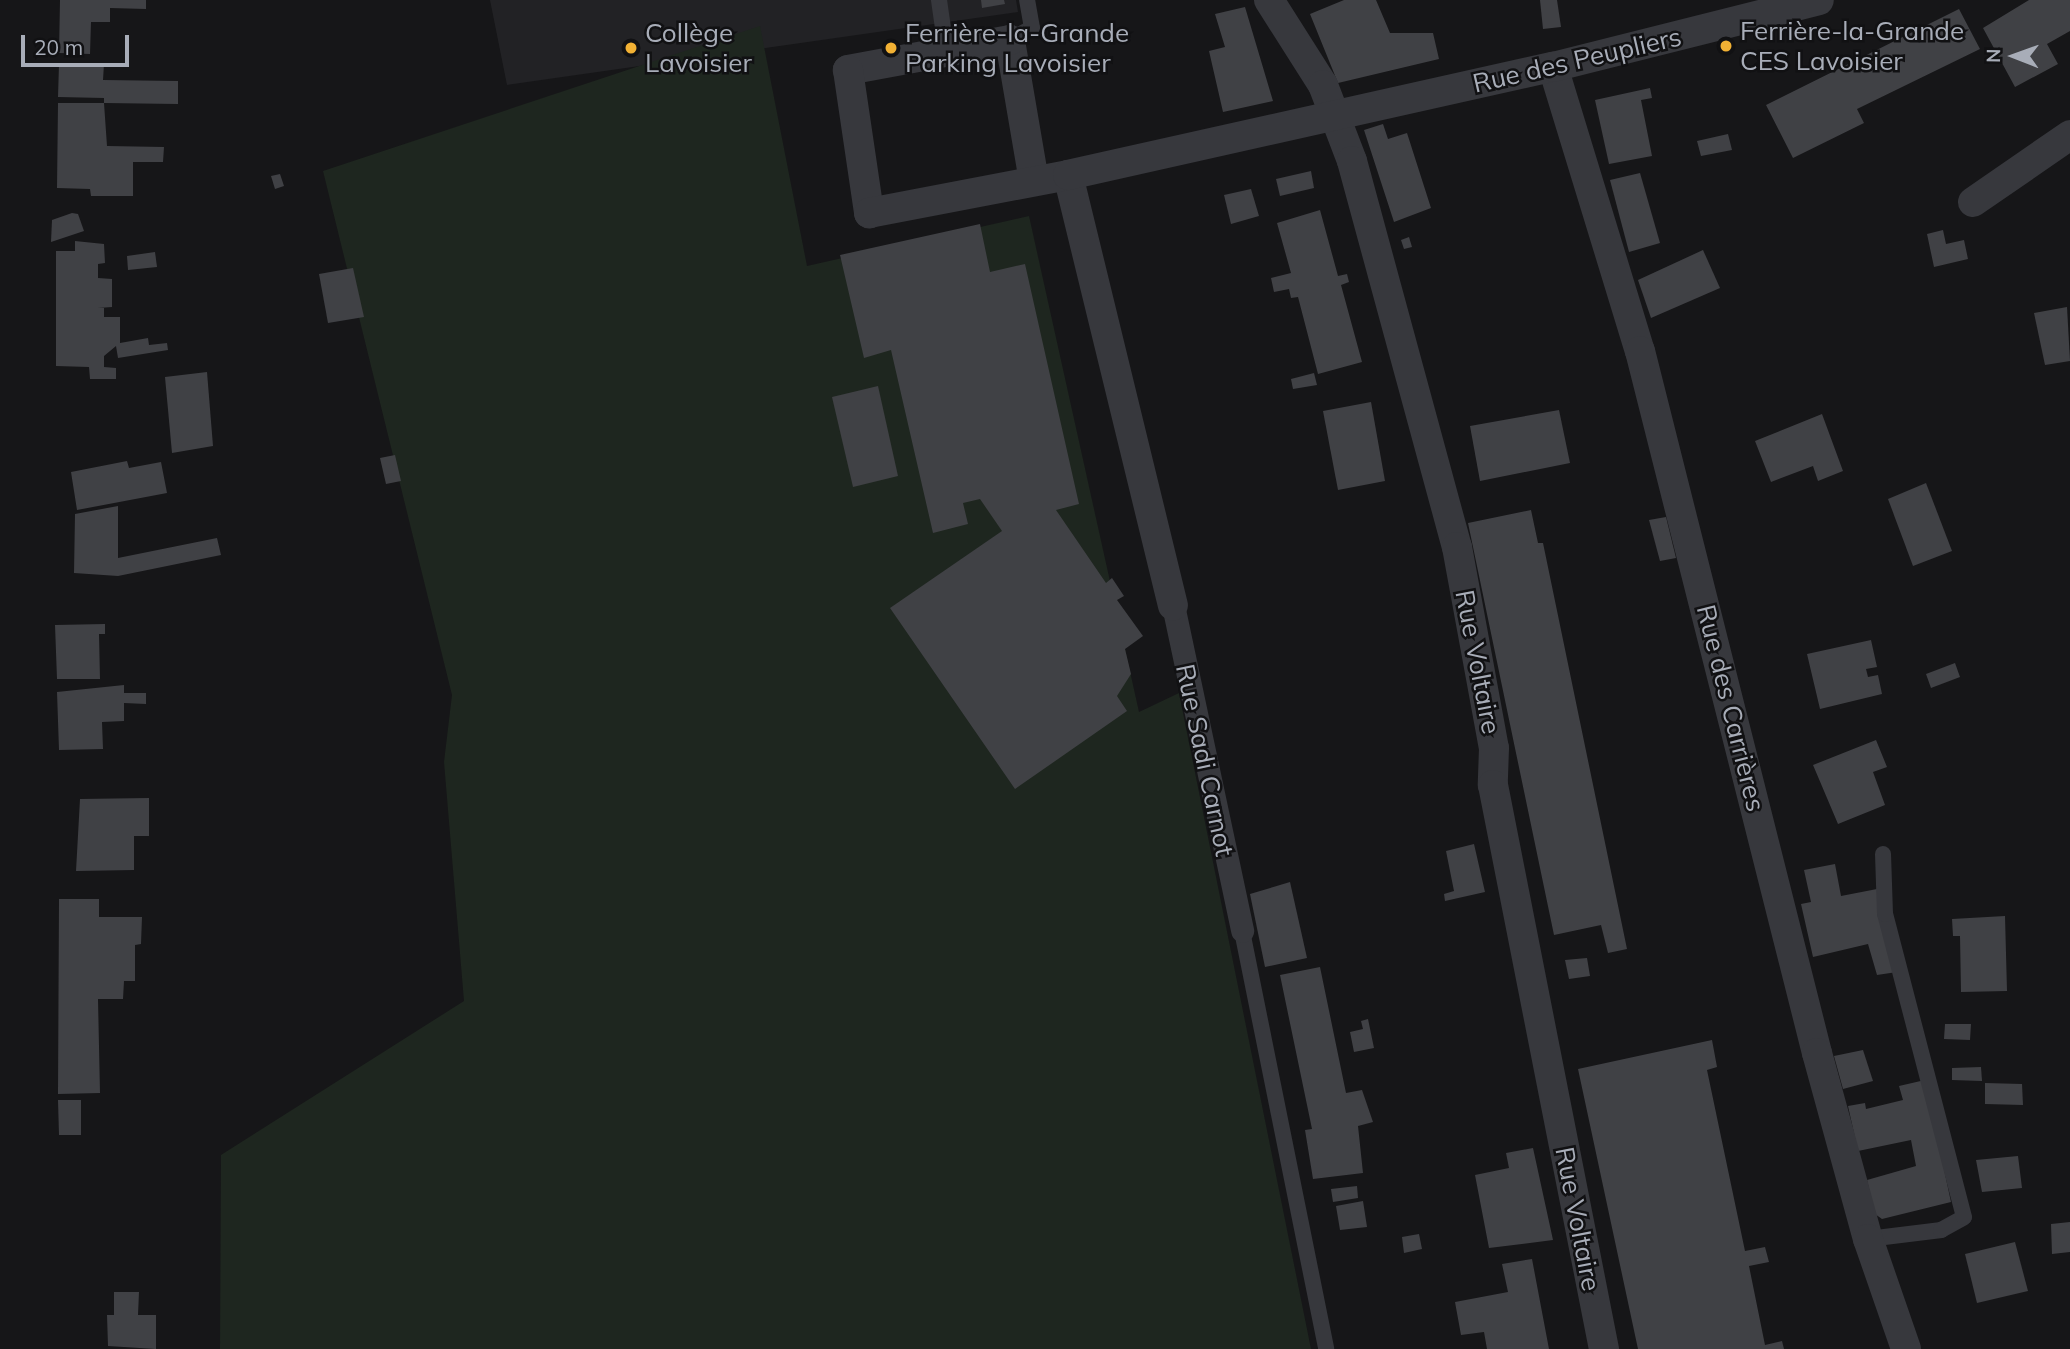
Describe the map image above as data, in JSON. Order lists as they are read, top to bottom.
{
  "streets": {
    "street": [
      "Rue des Peupliers",
      "Rue Voltaire",
      "Rue des Carrières",
      "Rue Sadi Carnot"
    ]
  },
  "crossings": [
    ["Rue des Peupliers", "Rue Voltaire"],
    ["Rue des Peupliers", "Rue des Carrières"],
    ["Rue des Peupliers", "Rue Sadi Carnot"]
  ],
  "places": ["Ferrière-la-Grande CES Lavoisier", "Collège Lavoisier", "Ferrière-la-Grande Parking Lavoisier"],
  "scale_bar": "20 m",
  "north": "left"
}
